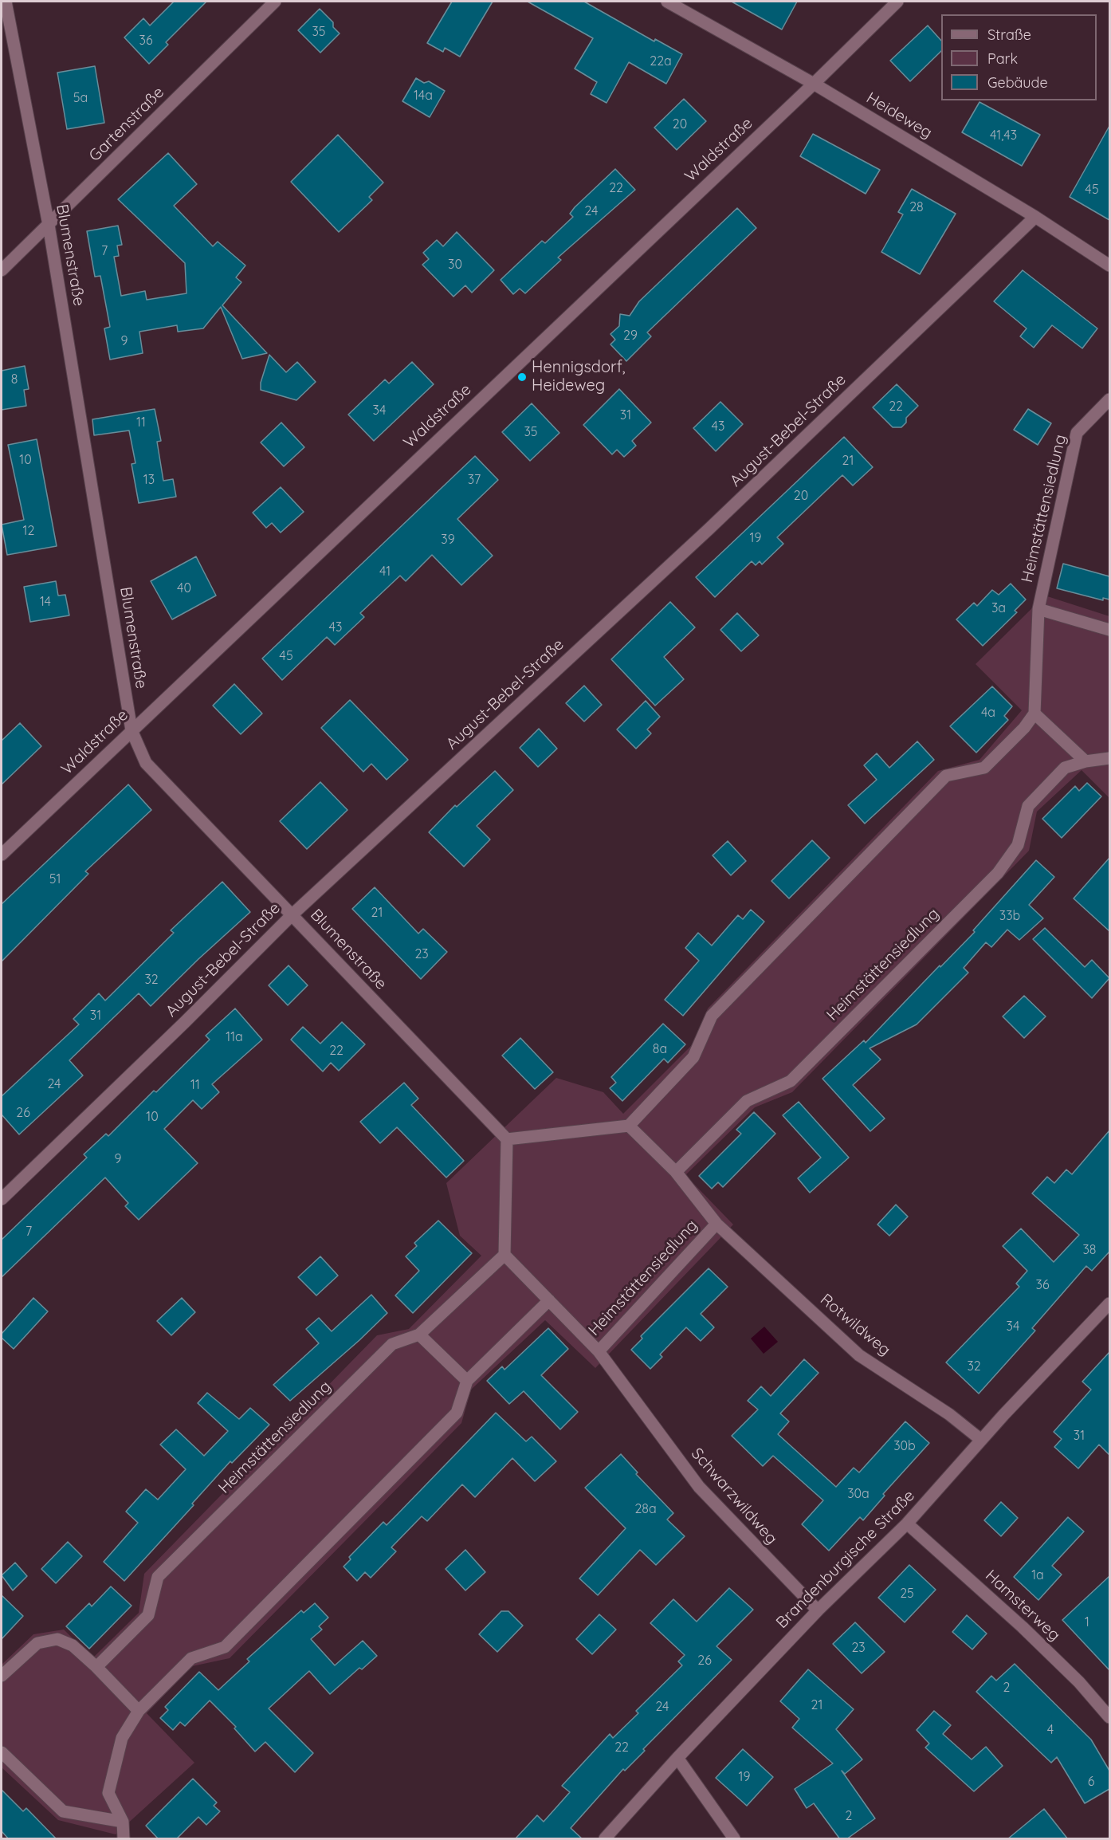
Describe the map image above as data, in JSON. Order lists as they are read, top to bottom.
{
  "streets": {
    "street": [
      "Heideweg",
      "Gartenstraße",
      "Waldstraße",
      "Blumenstraße",
      "August-Bebel-Straße",
      "Heimstättensiedlung",
      "Rotwildweg",
      "Schwarzwildweg",
      "Brandenburgische Straße",
      "Hamsterweg"
    ]
  },
  "crossings": [
    ["Heideweg", "Waldstraße"],
    ["Heideweg", "August-Bebel-Straße"],
    ["Gartenstraße", "Blumenstraße"],
    ["Waldstraße", "Blumenstraße"],
    ["Blumenstraße", "August-Bebel-Straße"],
    ["Heimstättensiedlung", "Rotwildweg"],
    ["Heimstättensiedlung", "Schwarzwildweg"],
    ["Rotwildweg", "Brandenburgische Straße"],
    ["Schwarzwildweg", "Brandenburgische Straße"],
    ["Brandenburgische Straße", "Hamsterweg"]
  ],
  "places": ["Hennigsdorf, Heideweg"],
  "house_numbers": [
    "35",
    "36",
    "22a",
    "14a",
    "5a",
    "20",
    "41,43",
    "22",
    "45",
    "28",
    "24",
    "7",
    "30",
    "29",
    "9",
    "8",
    "22",
    "34",
    "31",
    "11",
    "43",
    "35",
    "10",
    "21",
    "13",
    "37",
    "20",
    "12",
    "19",
    "39",
    "41",
    "40",
    "14",
    "3a",
    "43",
    "45",
    "4a",
    "51",
    "21",
    "33b",
    "23",
    "32",
    "31",
    "11a",
    "8a",
    "22",
    "24",
    "11",
    "26",
    "10",
    "9",
    "7",
    "38",
    "36",
    "34",
    "32",
    "31",
    "30b",
    "30a",
    "28a",
    "1a",
    "25",
    "1",
    "23",
    "26",
    "2",
    "21",
    "24",
    "4",
    "22",
    "19",
    "6",
    "2"
  ],
  "legend": ["Straße", "Park", "Gebäude"]
}
